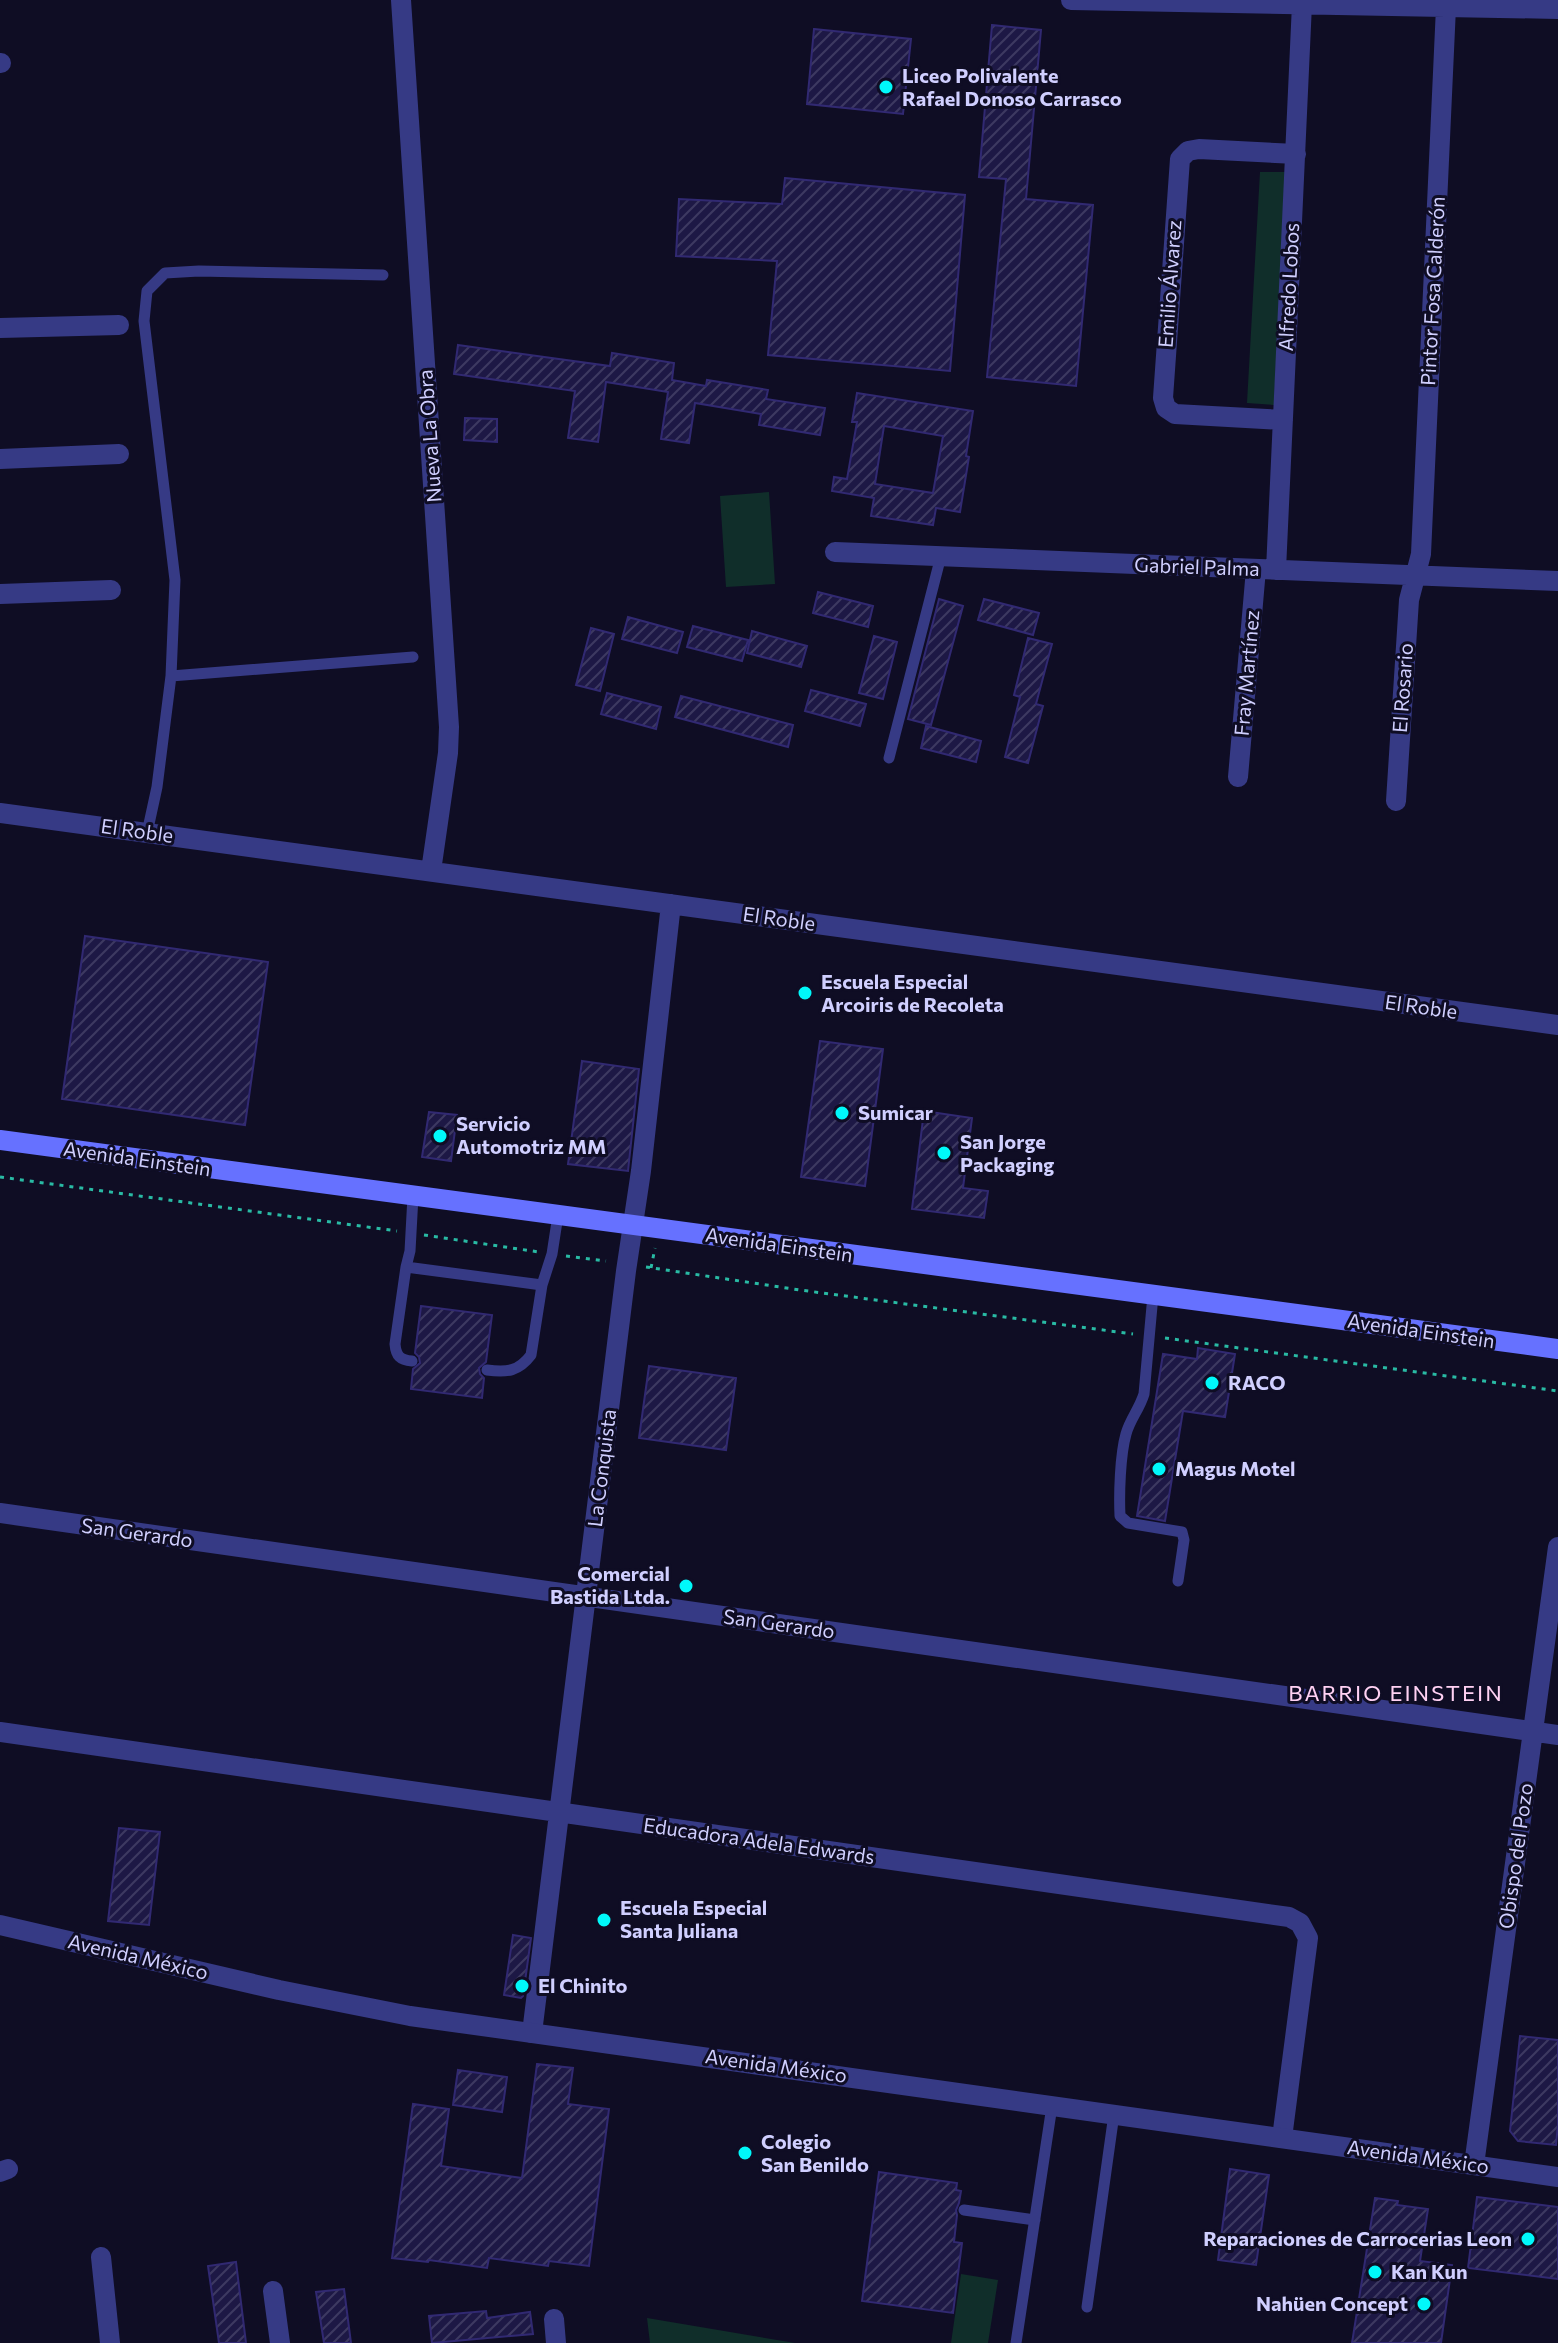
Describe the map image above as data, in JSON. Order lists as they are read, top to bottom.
{
  "streets": {
    "main road": ["Avenida Einstein"],
    "street": [
      "Emilio Álvarez",
      "Alfredo Lobos",
      "Pintor Fosa Calderón",
      "Nueva La Obra",
      "Gabriel Palma",
      "Fray Martínez",
      "El Rosario",
      "El Roble",
      "La Conquista",
      "San Gerardo",
      "Educadora Adela Edwards",
      "Obispo del Pozo",
      "Avenida México"
    ]
  },
  "crossings": [
    ["Emilio Álvarez", "Alfredo Lobos"],
    ["Alfredo Lobos", "Gabriel Palma"],
    ["Alfredo Lobos", "Fray Martínez"],
    ["Pintor Fosa Calderón", "Gabriel Palma"],
    ["Pintor Fosa Calderón", "El Rosario"],
    ["Nueva La Obra", "El Roble"],
    ["Gabriel Palma", "Fray Martínez"],
    ["Gabriel Palma", "El Rosario"],
    ["El Roble", "La Conquista"],
    ["Avenida Einstein", "La Conquista"],
    ["La Conquista", "San Gerardo"],
    ["La Conquista", "Educadora Adela Edwards"],
    ["La Conquista", "Avenida México"],
    ["San Gerardo", "Obispo del Pozo"],
    ["Educadora Adela Edwards", "Avenida México"],
    ["Obispo del Pozo", "Avenida México"]
  ],
  "districts": ["BARRIO EINSTEIN"],
  "places": [
    "Liceo Polivalente Rafael Donoso Carrasco",
    "Escuela Especial Arcoiris de Recoleta",
    "Sumicar",
    "Servicio Automotriz MM",
    "San Jorge Packaging",
    "RACO",
    "Magus Motel",
    "Comercial Bastida Ltda.",
    "Escuela Especial Santa Juliana",
    "El Chinito",
    "Colegio San Benildo",
    "Reparaciones de Carrocerias Leon",
    "Kan Kun",
    "Nahüen Concept"
  ]
}
